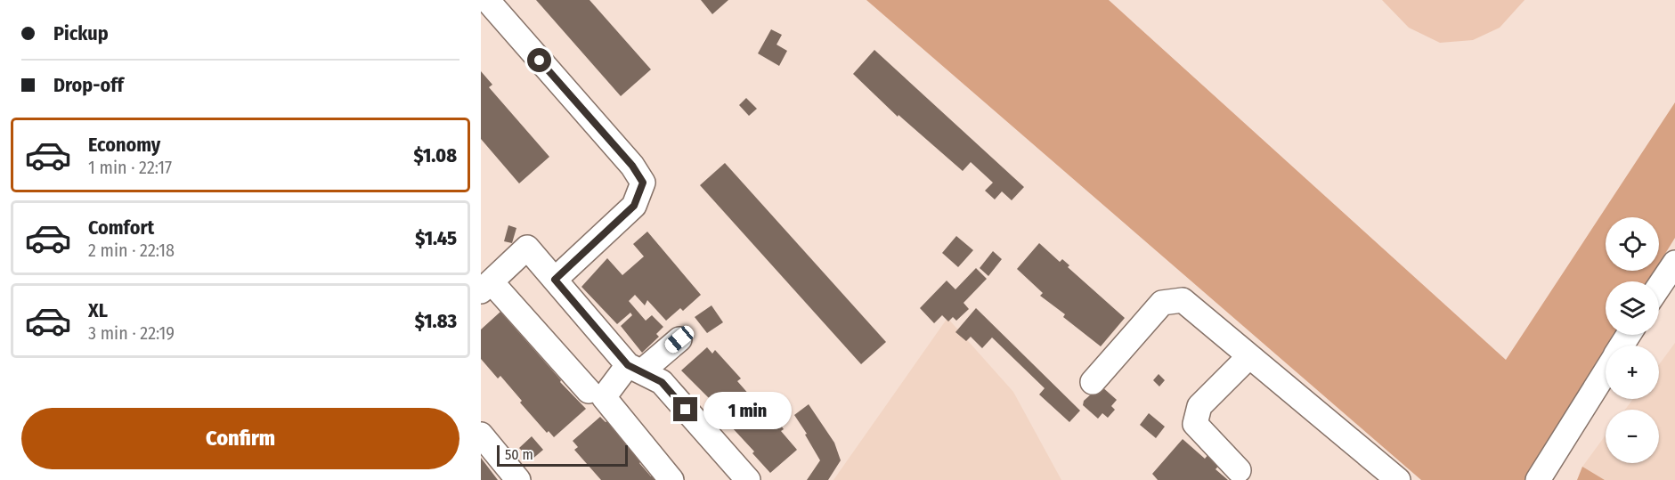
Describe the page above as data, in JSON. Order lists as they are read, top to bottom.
{
  "scale_bar": "50 m",
  "page": {
    "banner": ["Pickup", "Drop-off"],
    "list": [
      {
        "name": "Economy",
        "note": "1 min · 22:17",
        "value": "$1.08"
      },
      {
        "name": "Comfort",
        "note": "2 min · 22:18",
        "value": "$1.45"
      },
      {
        "name": "XL",
        "note": "3 min · 22:19",
        "value": "$1.83"
      }
    ],
    "map_buttons": ["+", "−"],
    "bubble": "1 min",
    "buttons": "Confirm",
    "scale": "50 m"
  }
}
